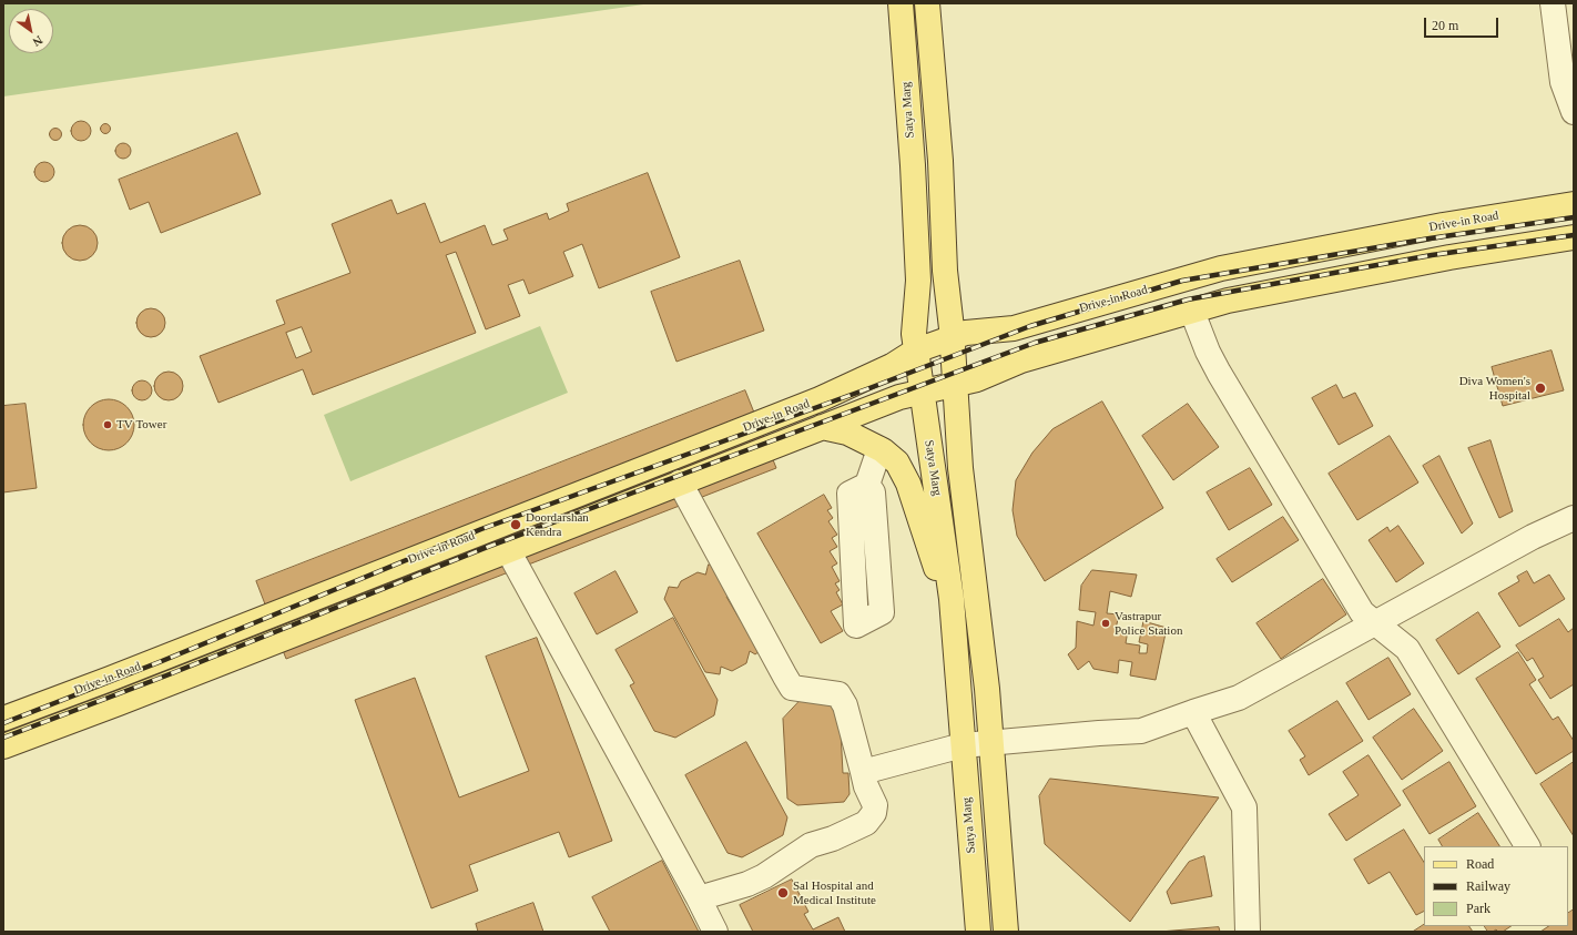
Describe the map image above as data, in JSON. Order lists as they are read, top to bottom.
{
  "streets": {
    "main road": ["Satya Marg", "Drive-in Road"]
  },
  "crossings": [
    ["Satya Marg", "Drive-in Road"]
  ],
  "places": [
    "Diva Women's Hospital",
    "TV Tower",
    "Doordarshan Kendra",
    "Vastrapur Police Station",
    "Sal Hospital and Medical Institute"
  ],
  "legend": ["Road", "Railway", "Park"],
  "scale_bar": "20 m",
  "north": "bottom right"
}
